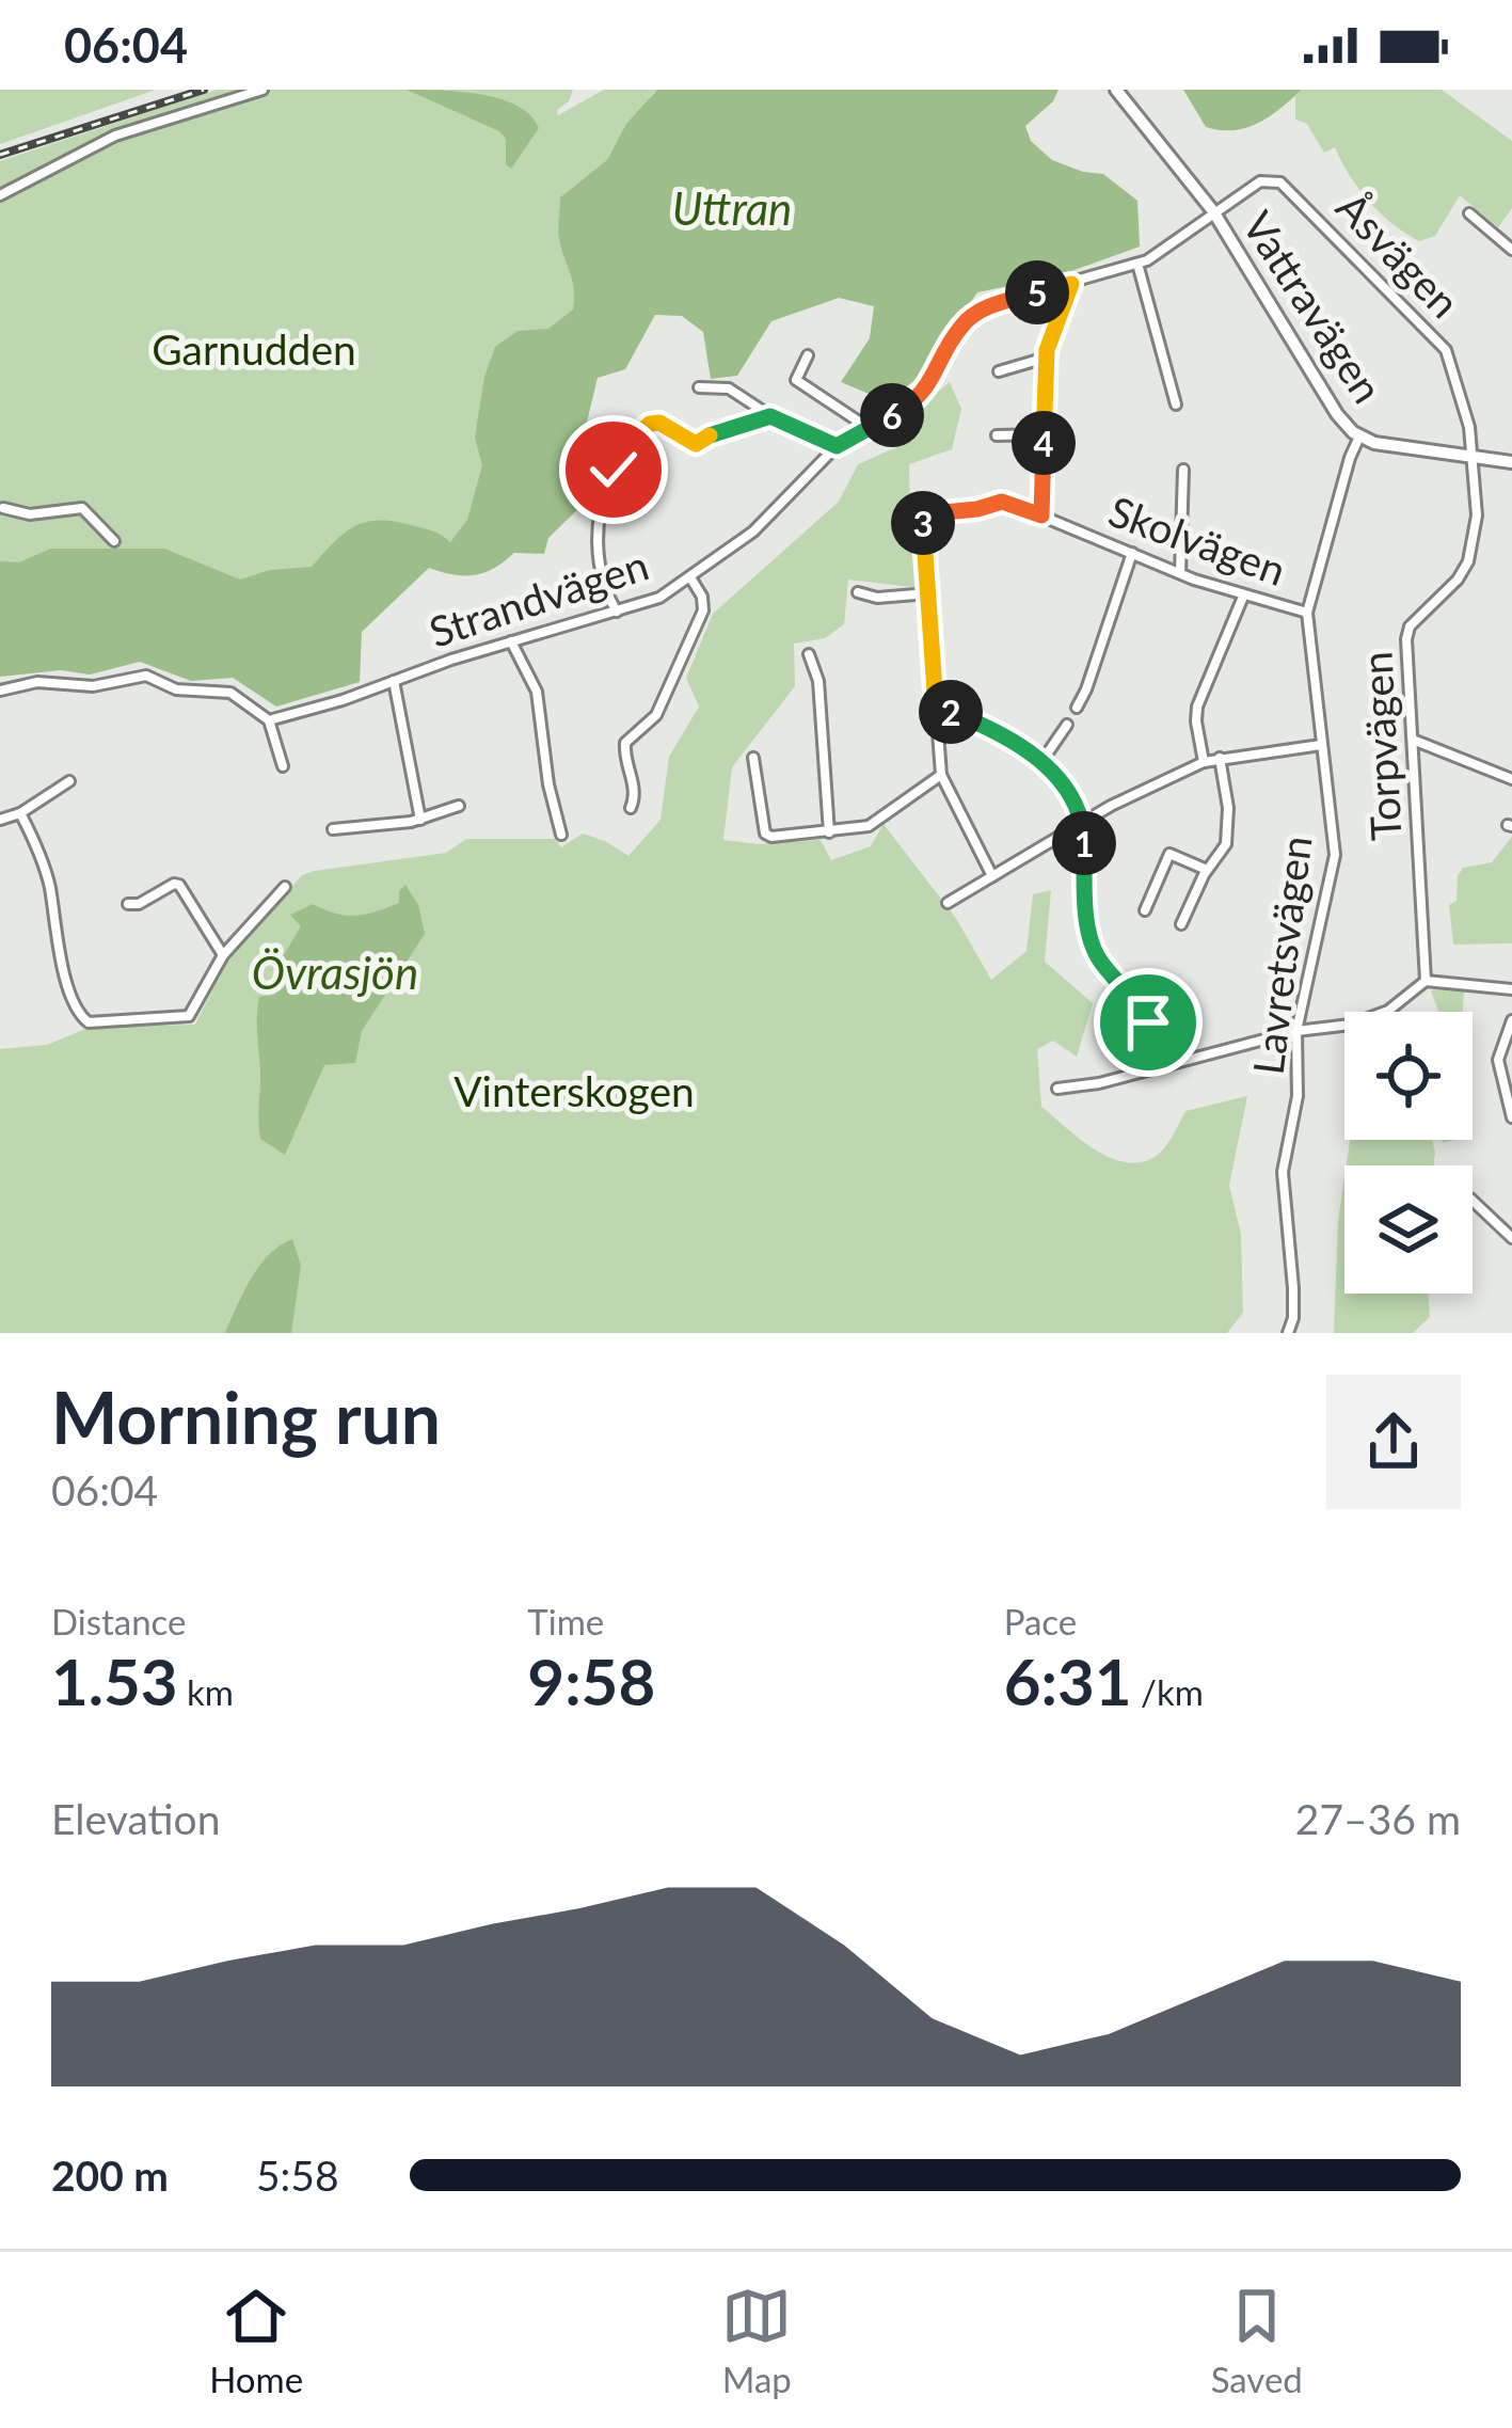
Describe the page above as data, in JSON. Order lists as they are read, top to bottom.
{
  "streets": {
    "street": [
      "Åsvägen",
      "Vattravägen",
      "Skolvägen",
      "Strandvägen",
      "Torpvägen",
      "Lavretsvägen"
    ]
  },
  "crossings": [
    ["Åsvägen", "Vattravägen"],
    ["Åsvägen", "Strandvägen"],
    ["Åsvägen", "Torpvägen"],
    ["Vattravägen", "Strandvägen"],
    ["Vattravägen", "Torpvägen"],
    ["Vattravägen", "Lavretsvägen"],
    ["Skolvägen", "Lavretsvägen"]
  ],
  "water": ["Uttran", "Övrasjön"],
  "parks": ["Garnudden", "Vinterskogen"],
  "page": {
    "status": "06:04",
    "pins": [
      "5",
      "6",
      "4",
      "3",
      "2",
      "1"
    ],
    "heading": ["Morning run", "06:04"],
    "stats": [
      ["Distance", "1.53 km"],
      ["Time", "9:58"],
      ["Pace", "6:31 /km"]
    ],
    "chart": ["Elevation", "27–36 m"],
    "list": [
      {
        "name": "200 m",
        "note": "5:58"
      }
    ],
    "tabs": ["Home", "Map", "Saved"]
  }
}
